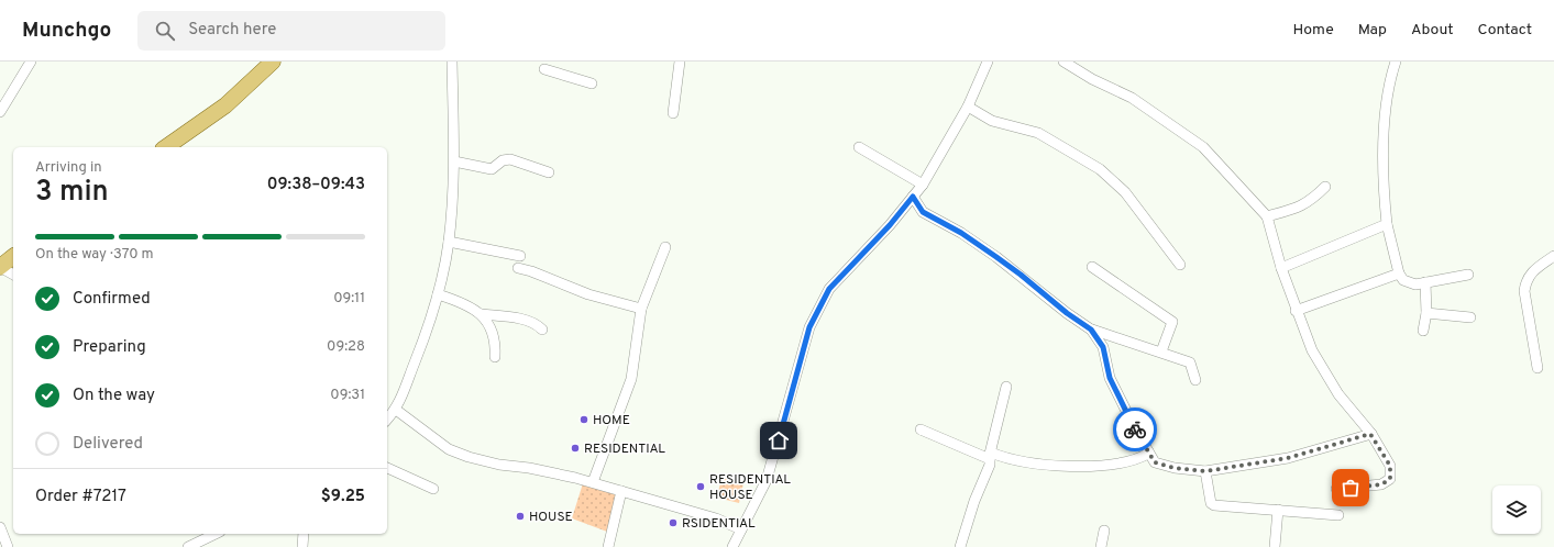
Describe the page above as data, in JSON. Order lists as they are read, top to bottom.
{
  "places": [
    "HOME",
    "RESIDENTIAL",
    "RESIDENTIAL HOUSE",
    "HOUSE",
    "RSIDENTIAL"
  ],
  "page": {
    "header": "Munchgo",
    "search": "Search here",
    "nav": [
      "Home",
      "Map",
      "About",
      "Contact"
    ],
    "heading": ["3 min", "Arriving in", "09:38–09:43"],
    "panel": ["Order #7217", "$9.25"],
    "bar": "On the way · 370 m",
    "list": [
      ["Confirmed", "09:11"],
      ["Preparing", "09:28"],
      ["On the way", "09:31"],
      "Delivered"
    ]
  }
}
